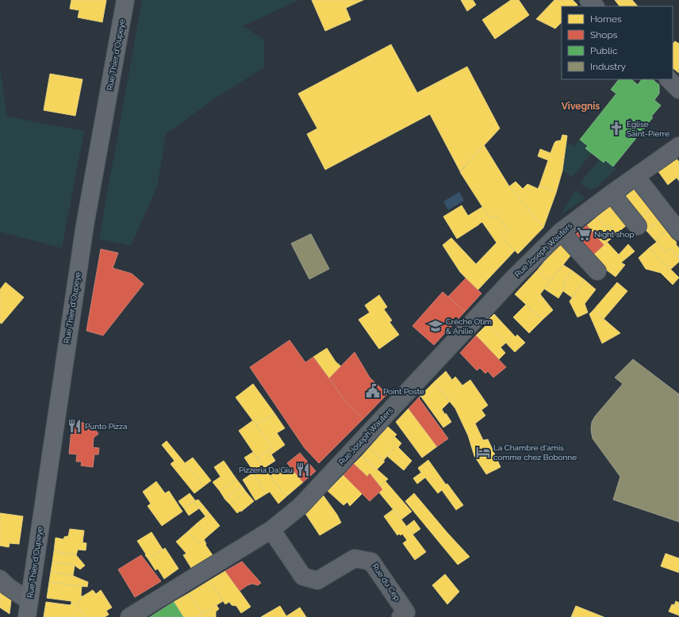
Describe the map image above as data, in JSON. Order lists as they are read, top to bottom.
{
  "streets": {
    "main road": ["Rue Thier d'Oupeye"],
    "street": ["Rue Joseph Wauters", "Rue du Cep"]
  },
  "crossings": [
    ["Rue Joseph Wauters", "Rue du Cep"]
  ],
  "districts": ["Vivegnis"],
  "places": {
    "church": ["Église Saint-Pierre"],
    "supermarket": ["Night shop"],
    "school or university": ["Crèche Otim & Anilie"],
    "public building": ["Point Poste"],
    "restaurant": ["Punto Pizza", "Pizzeria Da Giu"],
    "hotel": ["La Chambre d'amis comme chez Bobonne"]
  },
  "legend": [
    "Homes",
    "Shops",
    "Public",
    "Industry"
  ]
}
